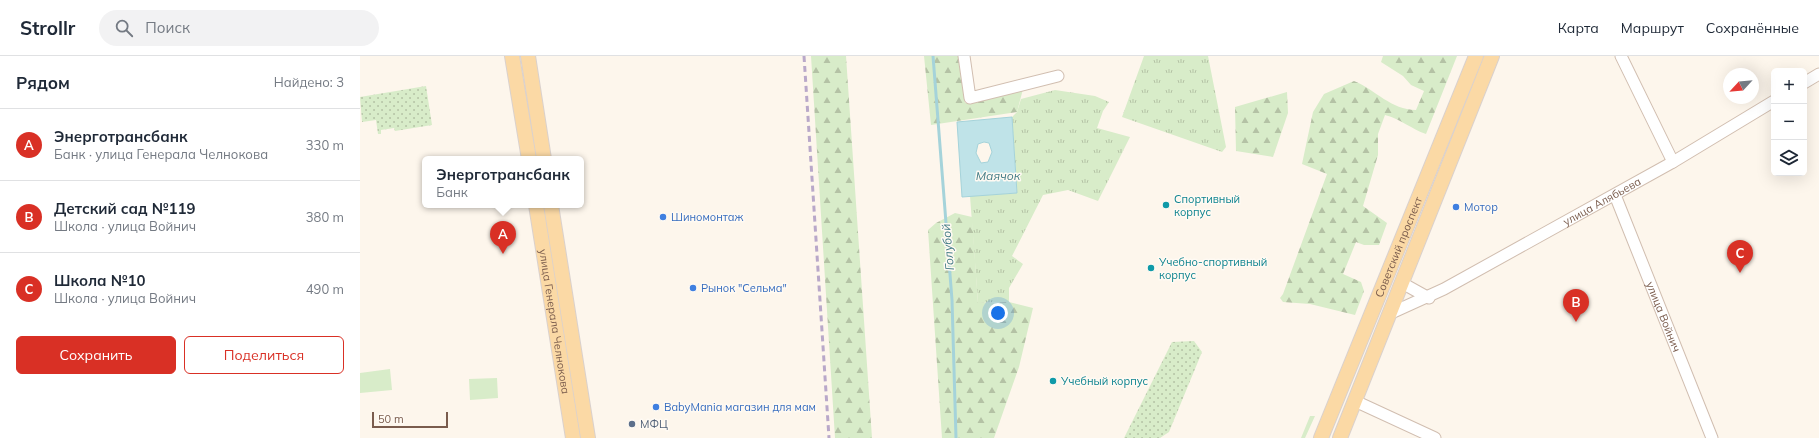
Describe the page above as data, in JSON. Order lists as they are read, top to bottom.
{
  "streets": {
    "main road": ["Советский проспект", "улица Генерала Челнокова"],
    "street": ["улица Алябьева", "улица Войнич"]
  },
  "crossings": [
    ["улица Алябьева", "Советский проспект"],
    ["улица Алябьева", "улица Войнич"]
  ],
  "water": ["Маячок", "Голубой"],
  "places": [
    "Спортивный корпус",
    "Мотор",
    "Шиномонтаж",
    "Учебно-спортивный корпус",
    "Рынок \"Сельма\"",
    "Учебный корпус",
    "BabyMаnia магазин для мам",
    "МФЦ"
  ],
  "scale_bar": "50 m",
  "north": "bottom left",
  "page": {
    "header": "Strollr",
    "search": "Поиск",
    "nav": ["Карта", "Маршрут", "Сохранённые"],
    "heading": ["Рядом", "Найдено: 3"],
    "map_buttons": ["+", "−"],
    "list": [
      {
        "mark": "A",
        "name": "Энерготрансбанк",
        "note": "Банк · улица Генерала Челнокова",
        "value": "330 m"
      },
      {
        "mark": "B",
        "name": "Детский сад №119",
        "note": "Школа · улица Войнич",
        "value": "380 m"
      },
      {
        "mark": "C",
        "name": "Школа №10",
        "note": "Школа · улица Войнич",
        "value": "490 m"
      }
    ],
    "popup": ["Энерготрансбанк", "Банк"],
    "pins": ["A", "C", "B"],
    "buttons": ["Сохранить", "Поделиться"],
    "scale": "50 m"
  }
}
